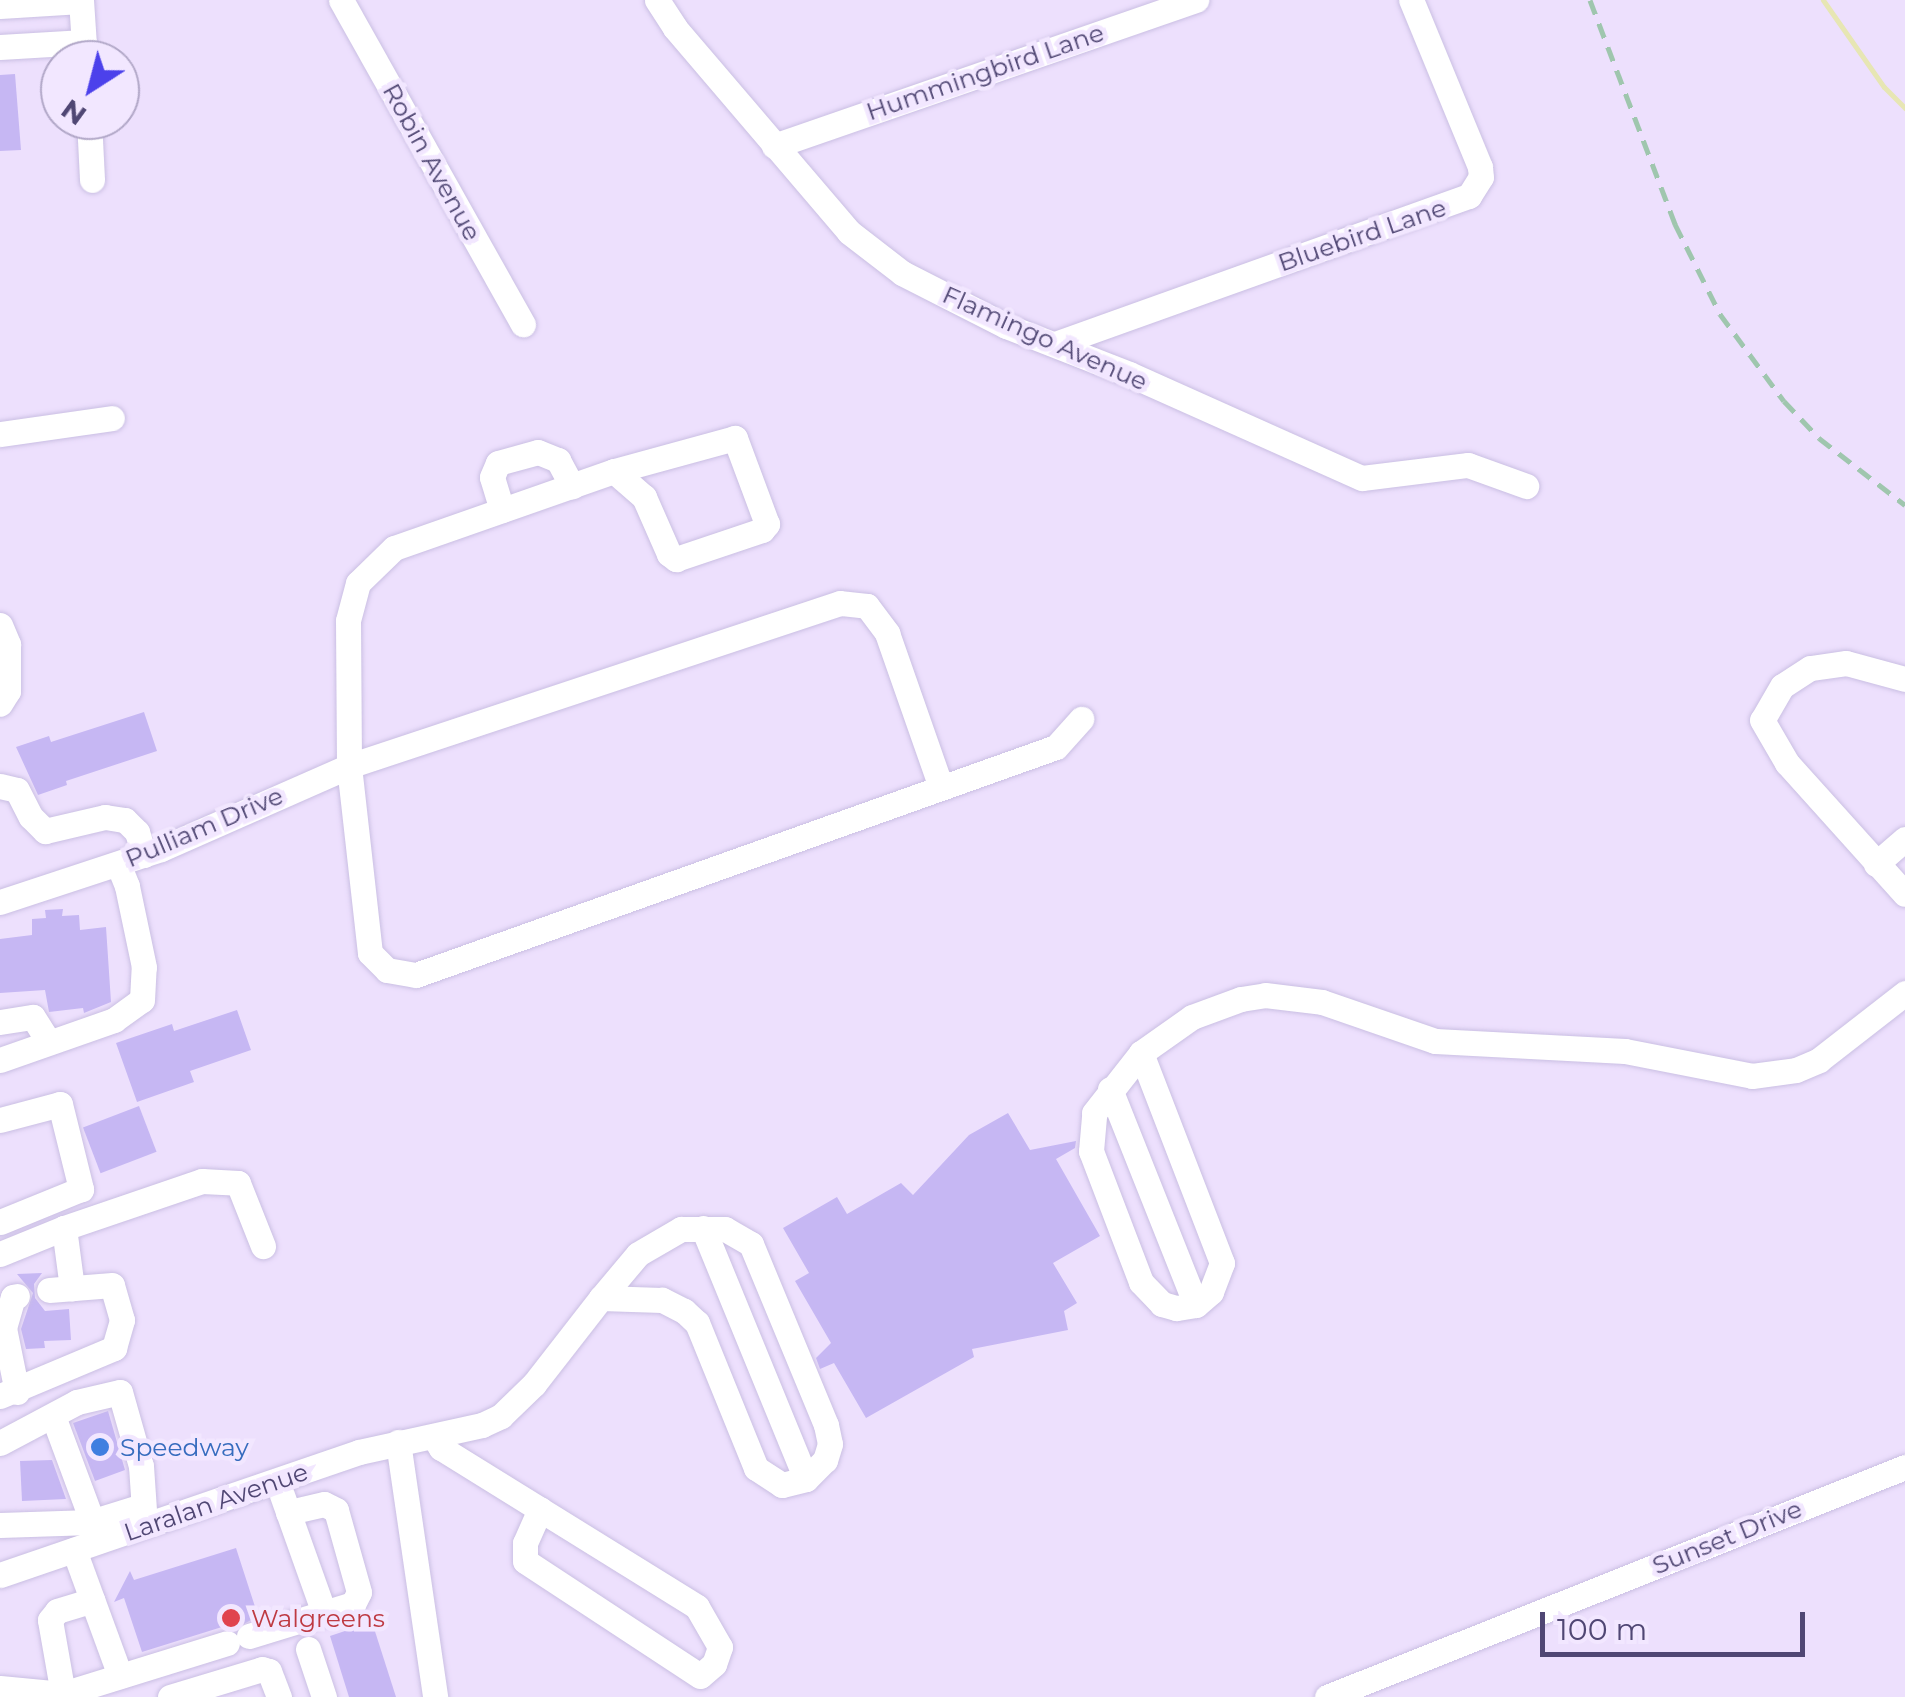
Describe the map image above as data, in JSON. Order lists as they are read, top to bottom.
{
  "streets": {
    "street": [
      "Hummingbird Lane",
      "Robin Avenue",
      "Bluebird Lane",
      "Flamingo Avenue",
      "Pulliam Drive",
      "Laralan Avenue",
      "Sunset Drive"
    ]
  },
  "crossings": [
    ["Hummingbird Lane", "Flamingo Avenue"],
    ["Bluebird Lane", "Flamingo Avenue"]
  ],
  "places": ["Speedway", "Walgreens"],
  "scale_bar": "100 m",
  "north": "bottom left"
}
